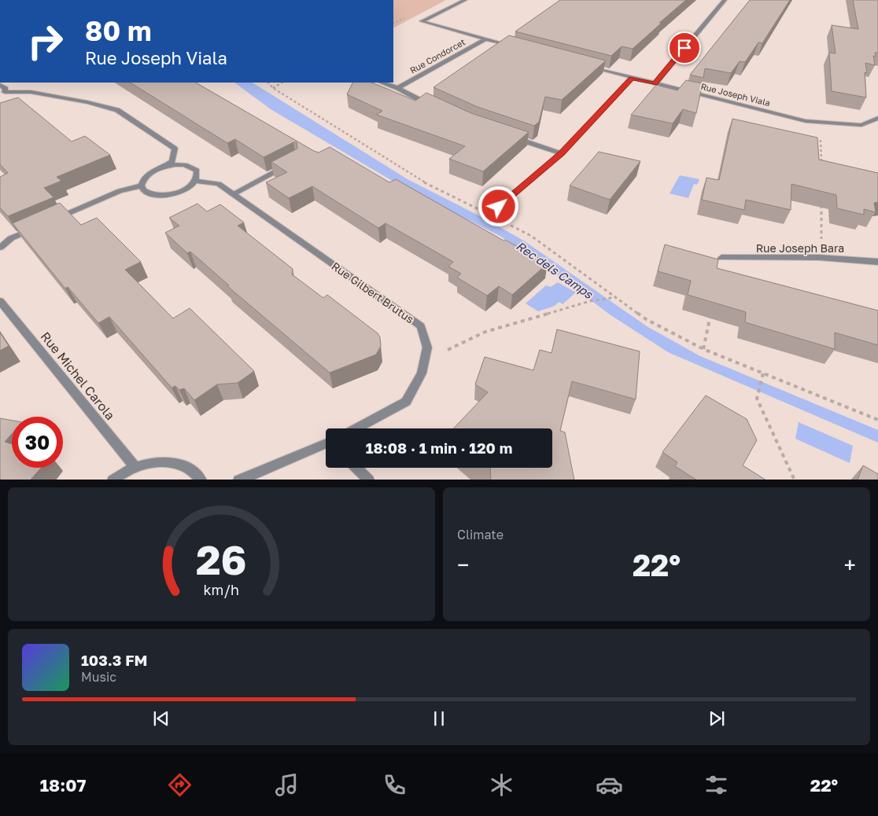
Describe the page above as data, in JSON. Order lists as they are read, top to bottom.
{
  "streets": {
    "street": [
      "Rue Condorcet",
      "Rue Joseph Viala",
      "Rue Joseph Bara",
      "Rue Gilbert Brutus",
      "Rue Michel Carola"
    ]
  },
  "water": ["Rec dels Camps"],
  "page": {
    "turn": ["80 m", "Rue Joseph Viala"],
    "limit": "30",
    "trip": "18:08 · 1 min · 120 m",
    "tile": "Climate",
    "heat": ["−", "22°", "+"],
    "song": ["103.3 FM", "Music"],
    "tabs": ["18:07", "22°"],
    "gauge": ["26", "km/h"]
  }
}
